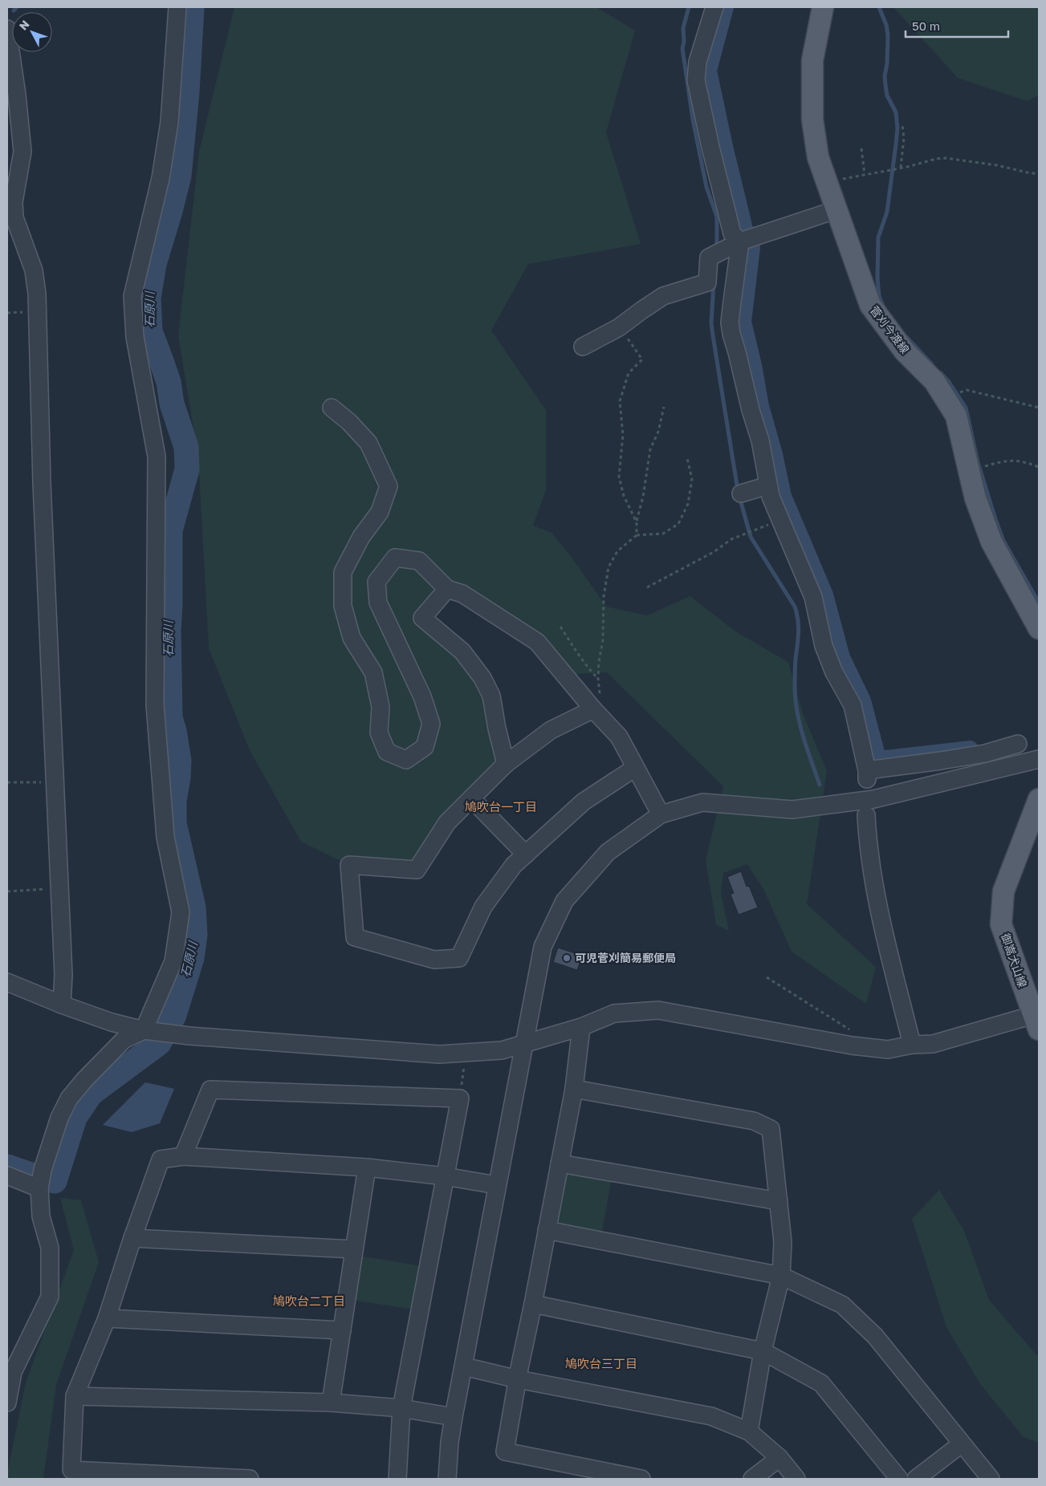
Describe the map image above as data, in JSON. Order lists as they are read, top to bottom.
{
  "streets": {
    "main road": ["菅刈今渡線", "御嵩犬山線"]
  },
  "districts": ["鳩吹台一丁目", "鳩吹台二丁目", "鳩吹台三丁目"],
  "water": ["石原川"],
  "places": ["可児菅刈簡易郵便局"],
  "scale_bar": "50 m",
  "north": "top left"
}
